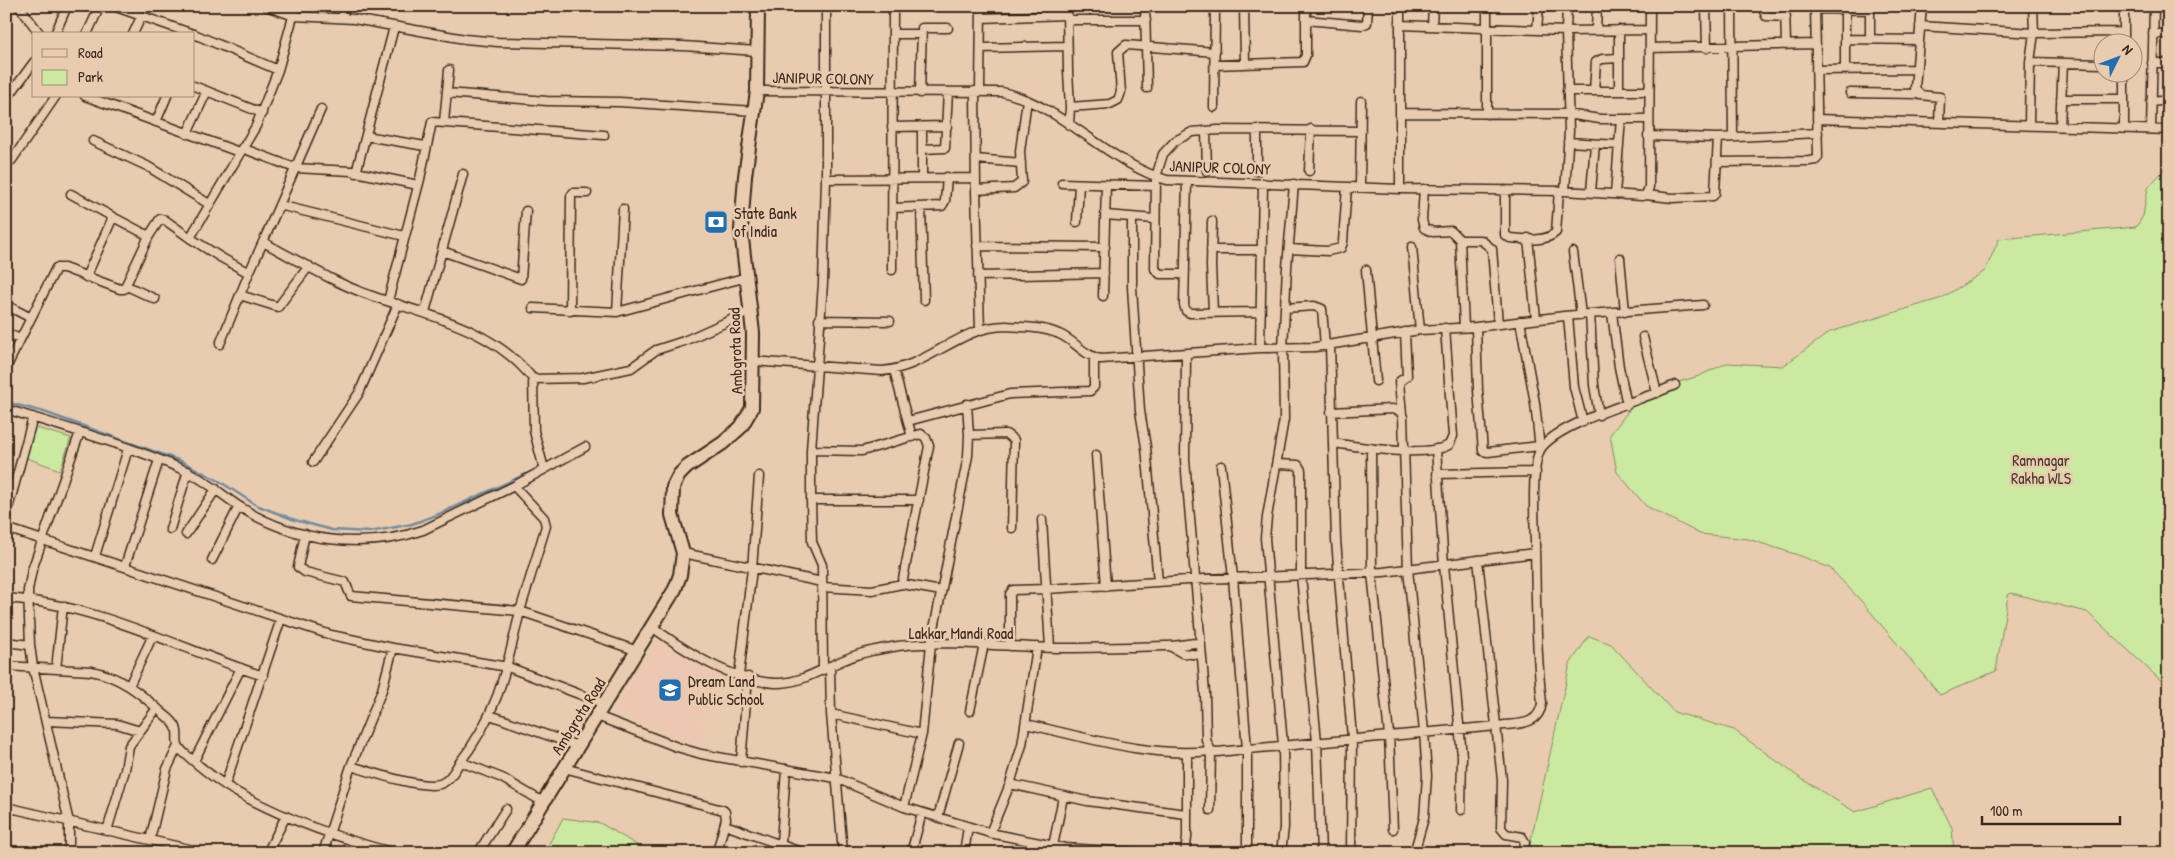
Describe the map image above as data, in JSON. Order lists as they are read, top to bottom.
{
  "streets": {
    "main road": ["Ambgrota Road"],
    "street": ["JANIPUR COLONY", "Lakkar Mandi Road"]
  },
  "crossings": [
    ["JANIPUR COLONY", "Ambgrota Road"],
    ["Ambgrota Road", "Lakkar Mandi Road"]
  ],
  "parks": ["Ramnagar Rakha WLS"],
  "places": {
    "bank": ["State Bank of India"],
    "school or university": ["Dream Land Public School"]
  },
  "legend": ["Road", "Park"],
  "scale_bar": "100 m",
  "north": "top right"
}
